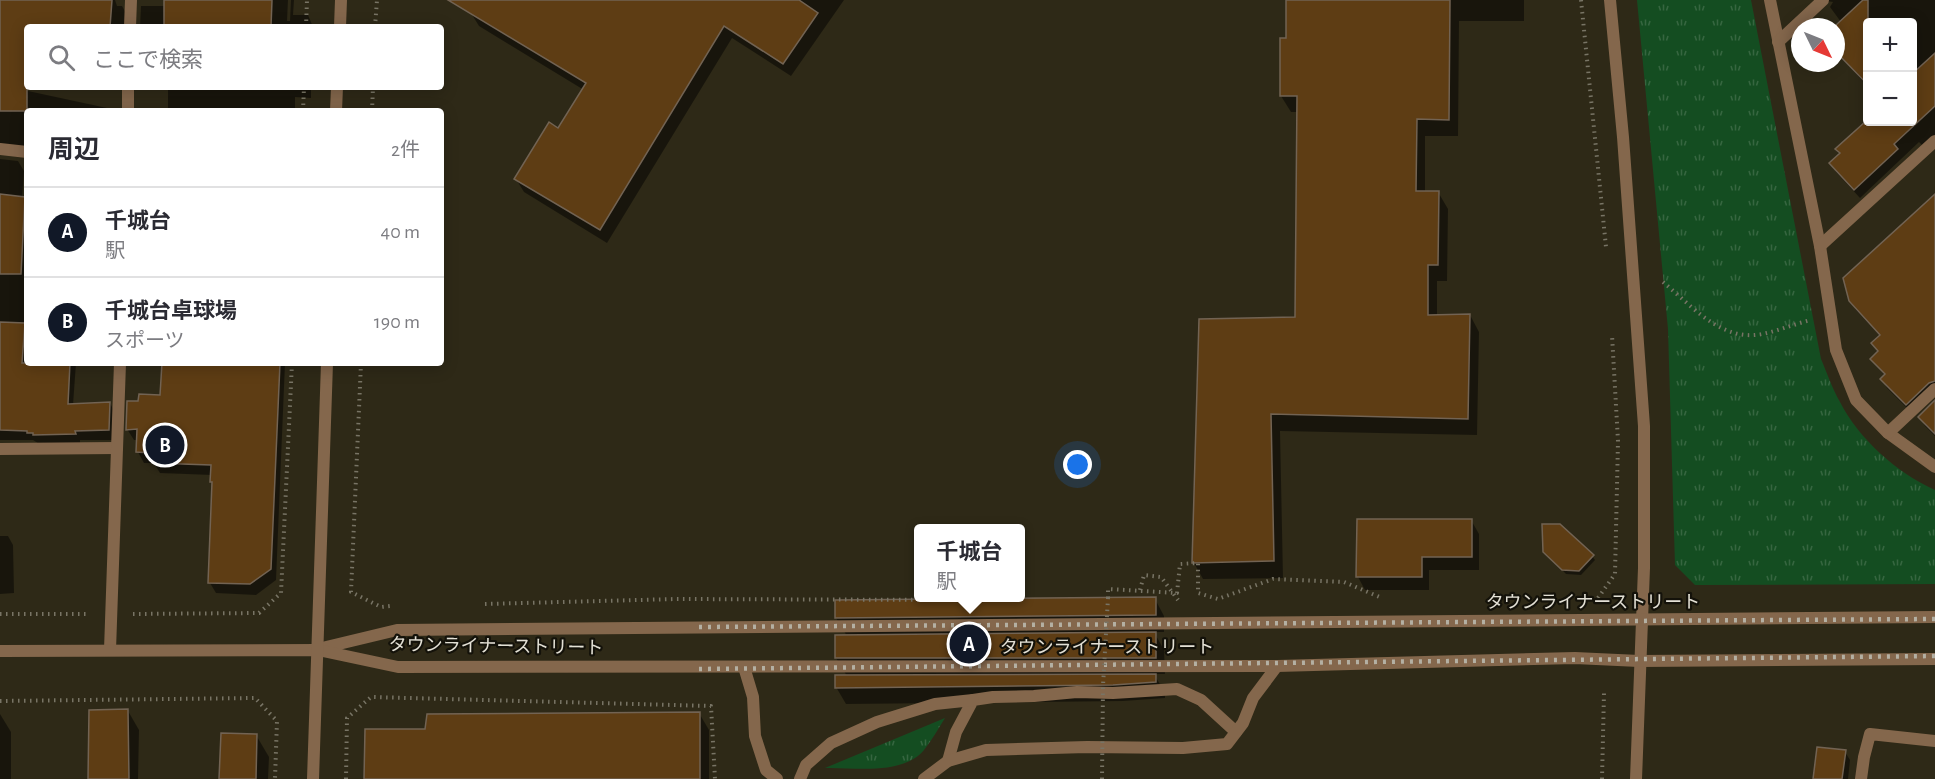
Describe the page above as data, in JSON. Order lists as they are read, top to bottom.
{
  "streets": {
    "street": ["タウンライナーストリート"]
  },
  "north": "bottom right",
  "page": {
    "map_buttons": ["+", "−"],
    "search": "ここで検索",
    "heading": ["周辺", "2件"],
    "list": [
      {
        "mark": "A",
        "name": "千城台",
        "note": "駅",
        "value": "40 m"
      },
      {
        "mark": "B",
        "name": "千城台卓球場",
        "note": "スポーツ",
        "value": "190 m"
      }
    ],
    "pins": ["B", "A"],
    "popup": ["千城台", "駅"]
  }
}
